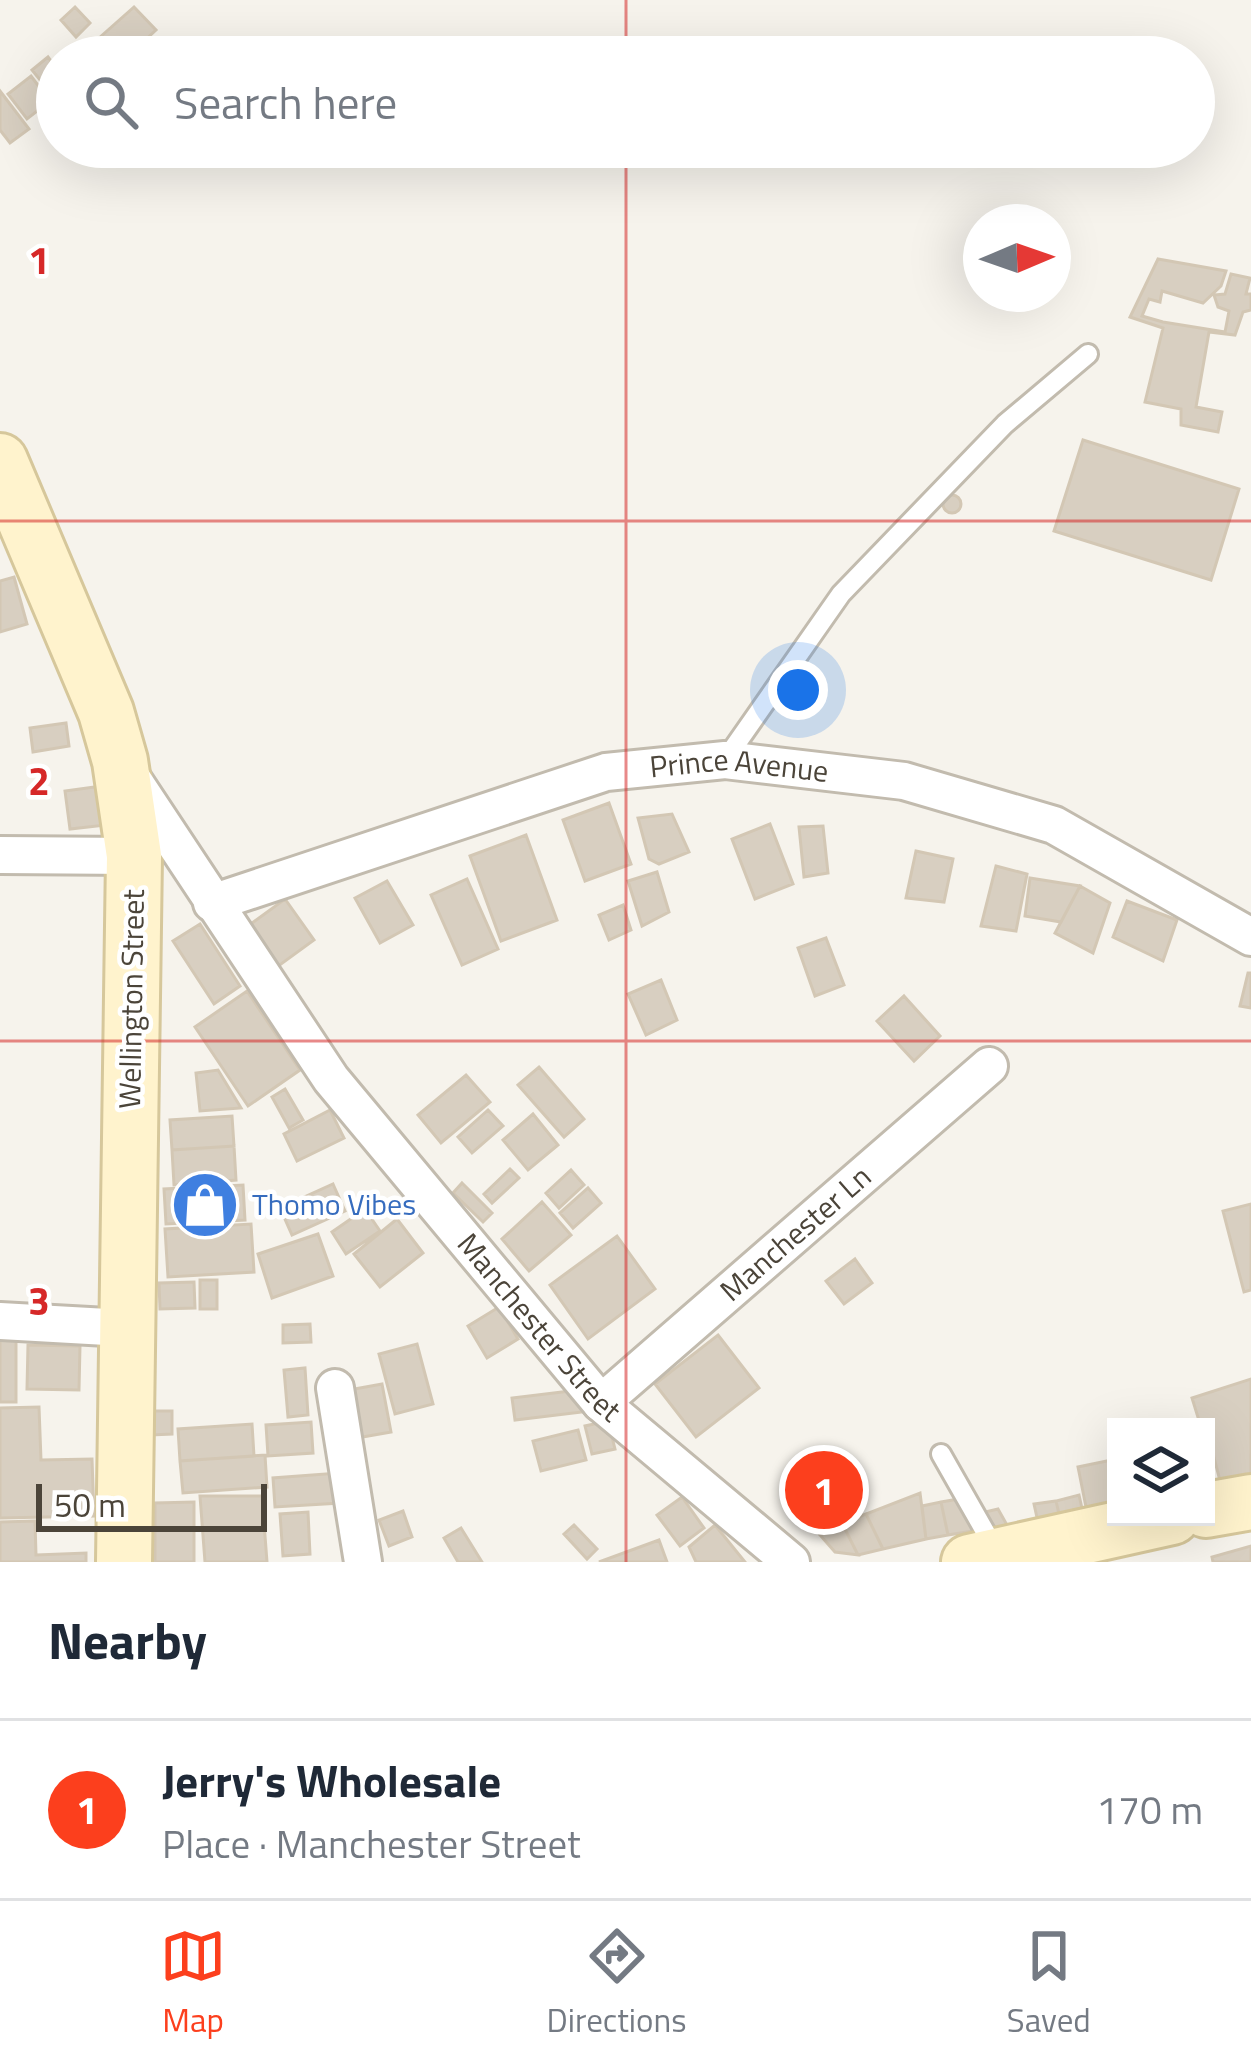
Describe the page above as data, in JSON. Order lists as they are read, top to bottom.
{
  "streets": {
    "main road": ["Wellington Street"],
    "street": ["Prince Avenue", "Manchester Ln", "Manchester Street"]
  },
  "crossings": [
    ["Prince Avenue", "Manchester Street"],
    ["Wellington Street", "Manchester Street"],
    ["Manchester Ln", "Manchester Street"]
  ],
  "places": {
    "shop": ["Thomo Vibes"]
  },
  "scale_bar": "50 m",
  "north": "right",
  "page": {
    "search": "Search here",
    "pins": "1",
    "scale": "50 m",
    "heading": "Nearby",
    "list": [
      {
        "mark": "1",
        "name": "Jerry's Wholesale",
        "note": "Place · Manchester Street",
        "value": "170 m"
      }
    ],
    "nav": ["Map", "Directions", "Saved"]
  },
  "grid": {
    "rows": ["1", "2", "3"]
  }
}
